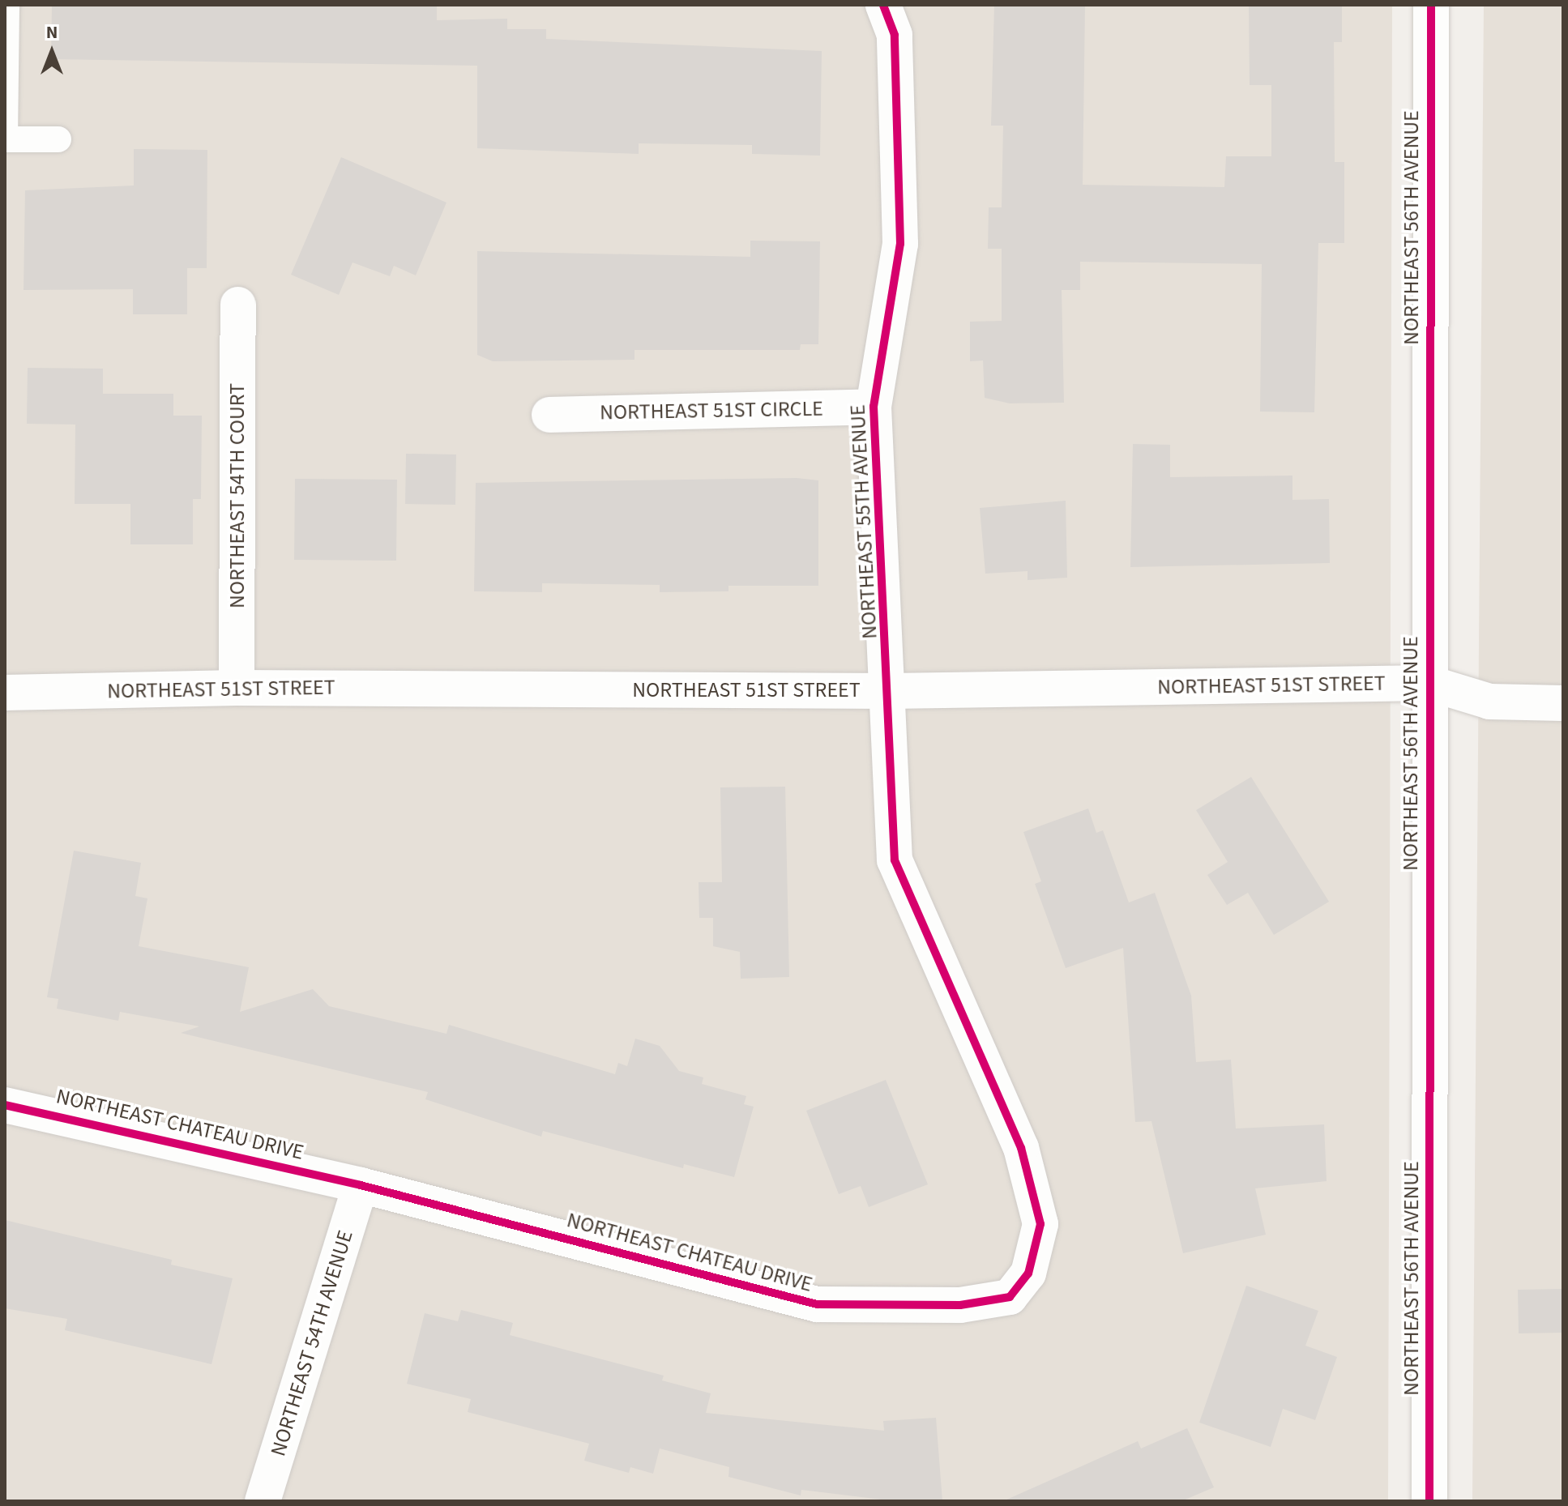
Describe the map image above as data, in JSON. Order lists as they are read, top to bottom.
{
  "streets": {
    "street": [
      "NORTHEAST 56TH AVENUE",
      "NORTHEAST 51ST CIRCLE",
      "NORTHEAST 54TH COURT",
      "NORTHEAST 55TH AVENUE",
      "NORTHEAST 51ST STREET",
      "NORTHEAST CHATEAU DRIVE",
      "NORTHEAST 54TH AVENUE"
    ]
  },
  "crossings": [
    ["NORTHEAST 56TH AVENUE", "NORTHEAST 51ST STREET"],
    ["NORTHEAST 51ST CIRCLE", "NORTHEAST 55TH AVENUE"],
    ["NORTHEAST 54TH COURT", "NORTHEAST 51ST STREET"],
    ["NORTHEAST 55TH AVENUE", "NORTHEAST 51ST STREET"],
    ["NORTHEAST 55TH AVENUE", "NORTHEAST CHATEAU DRIVE"],
    ["NORTHEAST 51ST STREET", "NORTHEAST CHATEAU DRIVE"],
    ["NORTHEAST CHATEAU DRIVE", "NORTHEAST 54TH AVENUE"]
  ],
  "north": "top"
}
